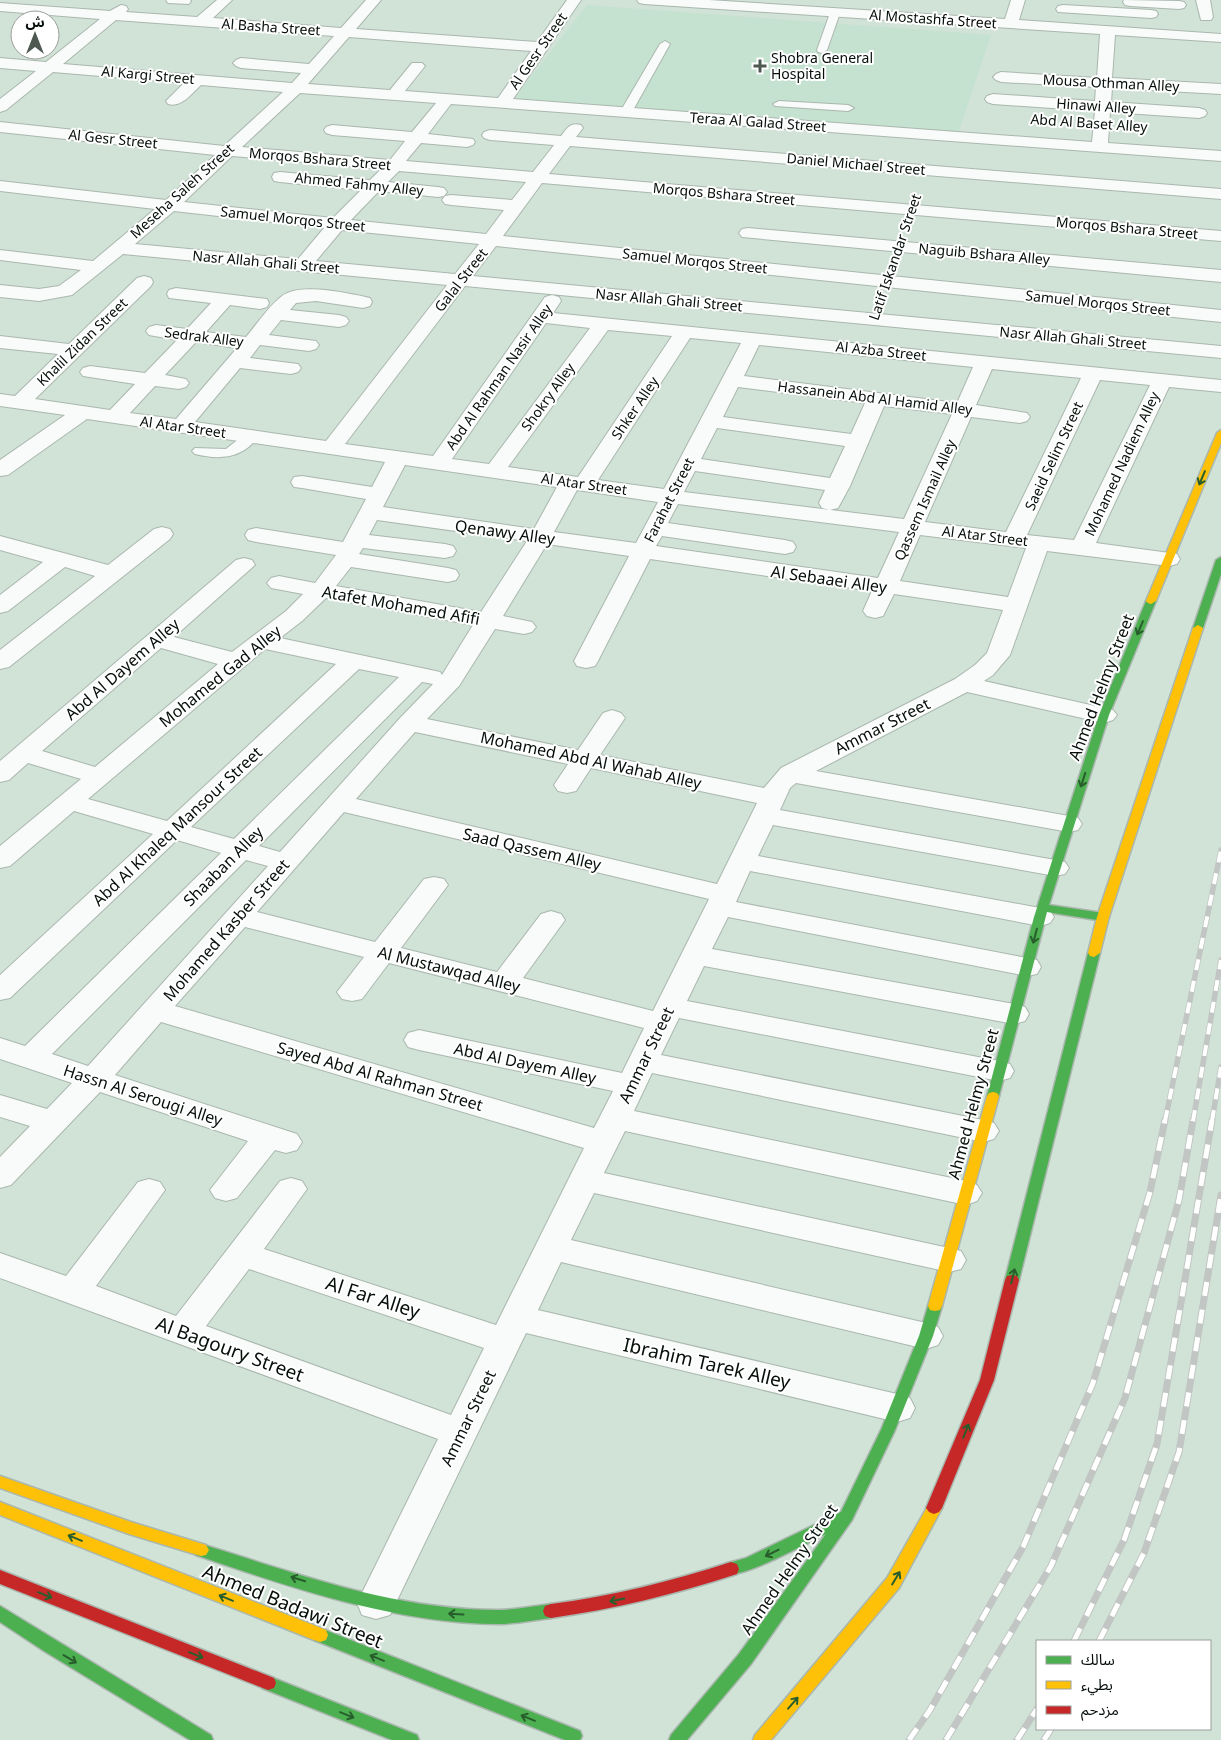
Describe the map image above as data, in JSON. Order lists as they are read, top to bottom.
{
  "streets": {
    "main road": ["Ahmed Helmy Street", "Ahmed Badawi Street"],
    "street": [
      "Al Mostashfa Street",
      "Al Basha Street",
      "Al Gesr Street",
      "Al Kargi Street",
      "Mousa Othman Alley",
      "Hinawi Alley",
      "Teraa Al Galad Street",
      "Abd Al Baset Alley",
      "Morqos Bshara Street",
      "Daniel Michael Street",
      "Ahmed Fahmy Alley",
      "Meseha Saleh Street",
      "Samuel Morqos Street",
      "Naguib Bshara Alley",
      "Latif Iskandar Street",
      "Nasr Allah Ghali Street",
      "Galal Street",
      "Sedrak Alley",
      "Khalil Zidan Street",
      "Al Azba Street",
      "Abd Al Rahman Nasir Alley",
      "Shokry Alley",
      "Hassanein Abd Al Hamid Alley",
      "Shker Alley",
      "Al Atar Street",
      "Saeid Selim Street",
      "Mohamed Nadiem Alley",
      "Farahat Street",
      "Qassem Ismail Alley",
      "Qenawy Alley",
      "Al Sebaaei Alley",
      "Atafet Mohamed Afifi",
      "Abd Al Dayem Alley",
      "Mohamed Gad Alley",
      "Ammar Street",
      "Mohamed Abd Al Wahab Alley",
      "Abd Al Khaleq Mansour Street",
      "Saad Qassem Alley",
      "Shaaban Alley",
      "Mohamed Kasber Street",
      "Al Mustawqad Alley",
      "Sayed Abd Al Rahman Street",
      "Hassn Al Serougi Alley",
      "Al Far Alley",
      "Al Bagoury Street",
      "Ibrahim Tarek Alley"
    ]
  },
  "crossings": [
    ["Al Basha Street", "Al Gesr Street"],
    ["Al Basha Street", "Meseha Saleh Street"],
    ["Al Gesr Street", "Teraa Al Galad Street"],
    ["Al Gesr Street", "Morqos Bshara Street"],
    ["Al Gesr Street", "Meseha Saleh Street"],
    ["Al Kargi Street", "Teraa Al Galad Street"],
    ["Al Kargi Street", "Meseha Saleh Street"],
    ["Teraa Al Galad Street", "Morqos Bshara Street"],
    ["Teraa Al Galad Street", "Daniel Michael Street"],
    ["Teraa Al Galad Street", "Meseha Saleh Street"],
    ["Teraa Al Galad Street", "Latif Iskandar Street"],
    ["Teraa Al Galad Street", "Galal Street"],
    ["Teraa Al Galad Street", "Shker Alley"],
    ["Teraa Al Galad Street", "Saeid Selim Street"],
    ["Morqos Bshara Street", "Daniel Michael Street"],
    ["Morqos Bshara Street", "Meseha Saleh Street"],
    ["Morqos Bshara Street", "Latif Iskandar Street"],
    ["Morqos Bshara Street", "Galal Street"],
    ["Morqos Bshara Street", "Shker Alley"],
    ["Morqos Bshara Street", "Saeid Selim Street"],
    ["Daniel Michael Street", "Latif Iskandar Street"],
    ["Daniel Michael Street", "Galal Street"],
    ["Daniel Michael Street", "Shker Alley"],
    ["Daniel Michael Street", "Saeid Selim Street"],
    ["Ahmed Fahmy Alley", "Galal Street"],
    ["Meseha Saleh Street", "Samuel Morqos Street"],
    ["Meseha Saleh Street", "Nasr Allah Ghali Street"],
    ["Samuel Morqos Street", "Latif Iskandar Street"],
    ["Samuel Morqos Street", "Nasr Allah Ghali Street"],
    ["Samuel Morqos Street", "Galal Street"],
    ["Samuel Morqos Street", "Shker Alley"],
    ["Samuel Morqos Street", "Saeid Selim Street"],
    ["Naguib Bshara Alley", "Latif Iskandar Street"],
    ["Naguib Bshara Alley", "Shker Alley"],
    ["Naguib Bshara Alley", "Saeid Selim Street"],
    ["Latif Iskandar Street", "Nasr Allah Ghali Street"],
    ["Latif Iskandar Street", "Al Azba Street"],
    ["Nasr Allah Ghali Street", "Galal Street"],
    ["Nasr Allah Ghali Street", "Abd Al Rahman Nasir Alley"],
    ["Nasr Allah Ghali Street", "Shker Alley"],
    ["Nasr Allah Ghali Street", "Saeid Selim Street"],
    ["Galal Street", "Al Atar Street"],
    ["Khalil Zidan Street", "Al Atar Street"],
    ["Al Azba Street", "Abd Al Rahman Nasir Alley"],
    ["Al Azba Street", "Shokry Alley"],
    ["Al Azba Street", "Shker Alley"],
    ["Al Azba Street", "Saeid Selim Street"],
    ["Al Azba Street", "Mohamed Nadiem Alley"],
    ["Al Azba Street", "Farahat Street"],
    ["Al Azba Street", "Qassem Ismail Alley"],
    ["Abd Al Rahman Nasir Alley", "Al Atar Street"],
    ["Shokry Alley", "Al Atar Street"],
    ["Hassanein Abd Al Hamid Alley", "Farahat Street"],
    ["Hassanein Abd Al Hamid Alley", "Qassem Ismail Alley"],
    ["Shker Alley", "Al Atar Street"],
    ["Shker Alley", "Qenawy Alley"],
    ["Shker Alley", "Atafet Mohamed Afifi"],
    ["Shker Alley", "Mohamed Kasber Street"],
    ["Al Atar Street", "Saeid Selim Street"],
    ["Al Atar Street", "Mohamed Nadiem Alley"],
    ["Al Atar Street", "Farahat Street"],
    ["Al Atar Street", "Qassem Ismail Alley"],
    ["Al Atar Street", "Mohamed Gad Alley"],
    ["Al Atar Street", "Ahmed Helmy Street"],
    ["Al Atar Street", "Ammar Street"],
    ["Farahat Street", "Qenawy Alley"],
    ["Farahat Street", "Al Sebaaei Alley"],
    ["Qassem Ismail Alley", "Al Sebaaei Alley"],
    ["Qenawy Alley", "Al Sebaaei Alley"],
    ["Qenawy Alley", "Mohamed Gad Alley"],
    ["Al Sebaaei Alley", "Ammar Street"],
    ["Atafet Mohamed Afifi", "Mohamed Gad Alley"],
    ["Atafet Mohamed Afifi", "Mohamed Kasber Street"],
    ["Abd Al Dayem Alley", "Ahmed Helmy Street"],
    ["Abd Al Dayem Alley", "Ammar Street"],
    ["Ahmed Helmy Street", "Saad Qassem Alley"],
    ["Ahmed Helmy Street", "Al Mustawqad Alley"],
    ["Ahmed Helmy Street", "Sayed Abd Al Rahman Street"],
    ["Ahmed Helmy Street", "Ibrahim Tarek Alley"],
    ["Ammar Street", "Mohamed Abd Al Wahab Alley"],
    ["Ammar Street", "Saad Qassem Alley"],
    ["Ammar Street", "Al Mustawqad Alley"],
    ["Ammar Street", "Sayed Abd Al Rahman Street"],
    ["Ammar Street", "Al Far Alley"],
    ["Ammar Street", "Al Bagoury Street"],
    ["Ammar Street", "Ibrahim Tarek Alley"],
    ["Mohamed Abd Al Wahab Alley", "Mohamed Kasber Street"],
    ["Saad Qassem Alley", "Mohamed Kasber Street"],
    ["Shaaban Alley", "Hassn Al Serougi Alley"],
    ["Mohamed Kasber Street", "Al Mustawqad Alley"],
    ["Mohamed Kasber Street", "Sayed Abd Al Rahman Street"],
    ["Mohamed Kasber Street", "Hassn Al Serougi Alley"],
    ["Al Far Alley", "Ibrahim Tarek Alley"]
  ],
  "places": {
    "health": ["Shobra General Hospital"]
  },
  "legend": ["سالك", "بطيء", "مزدحم"],
  "north": "top"
}
